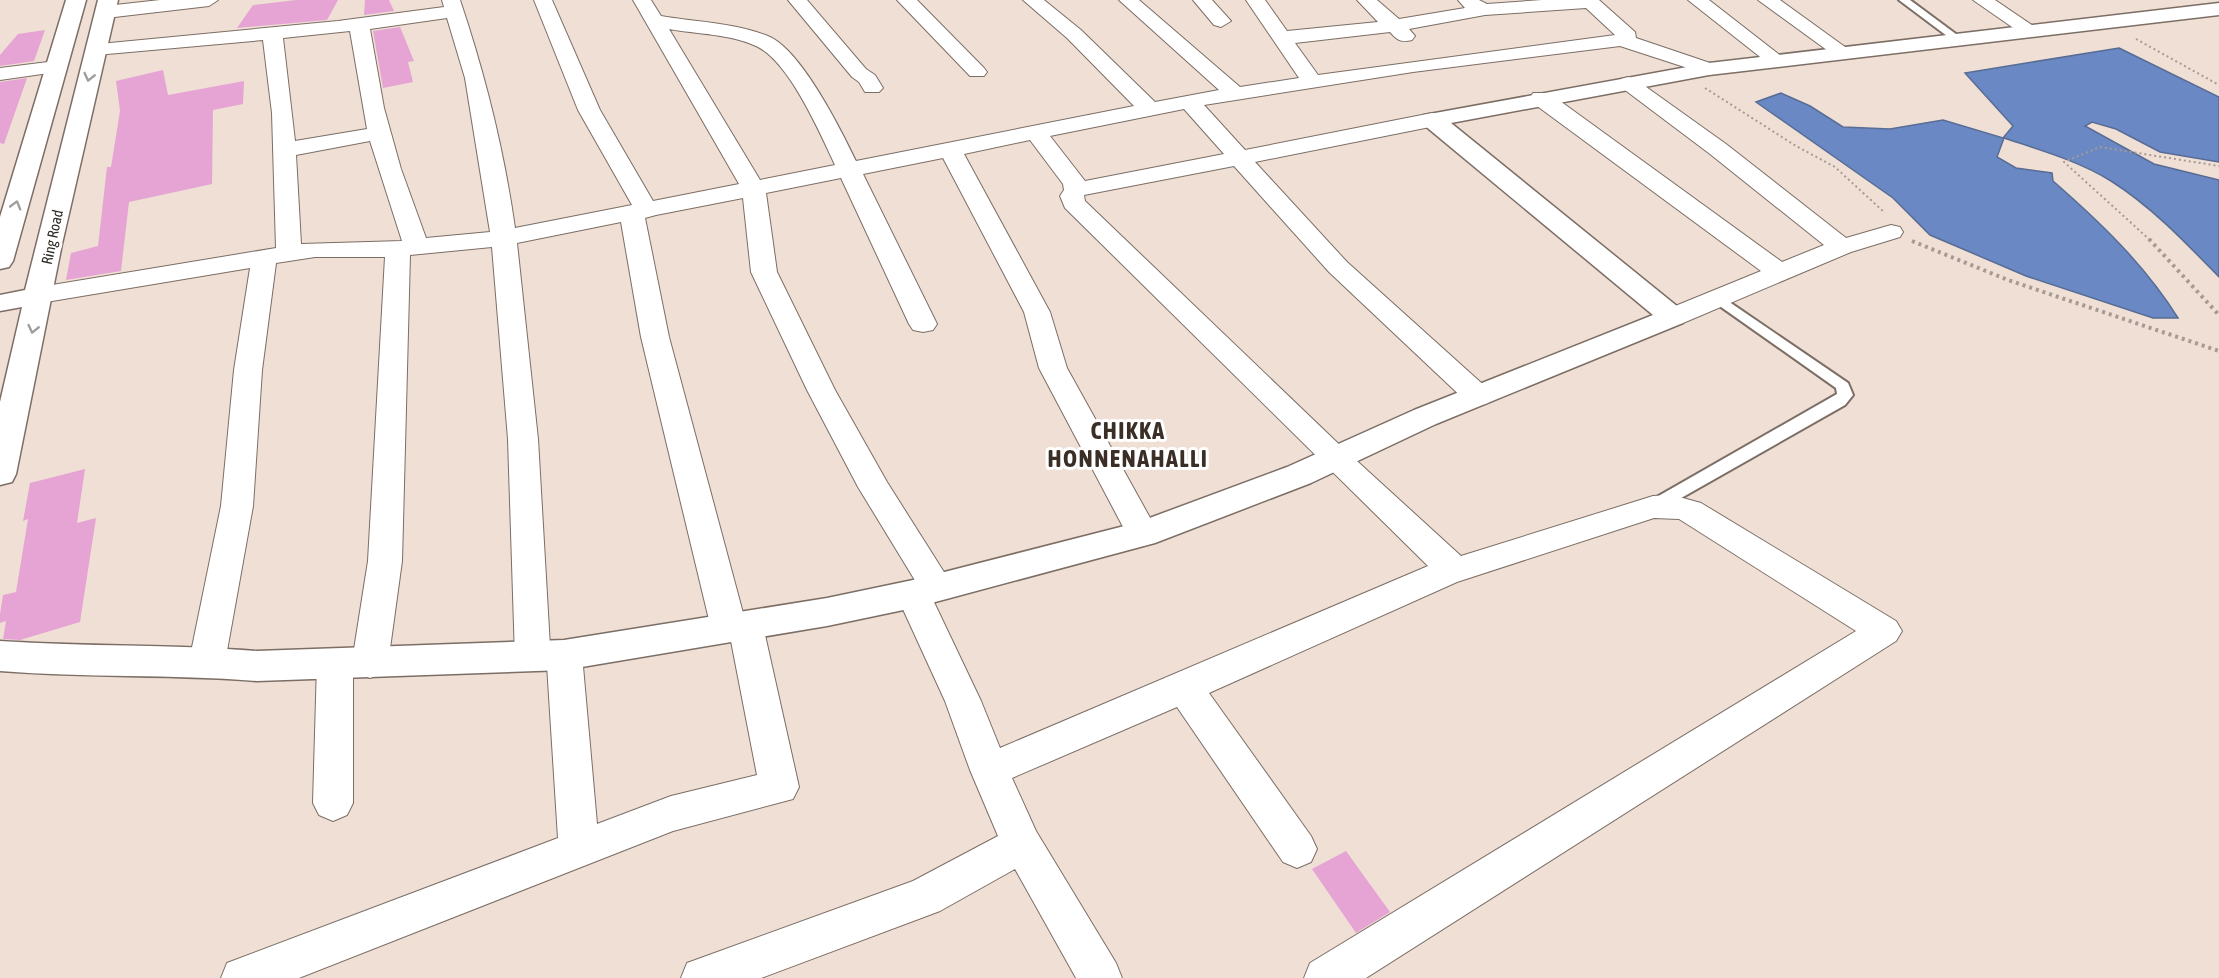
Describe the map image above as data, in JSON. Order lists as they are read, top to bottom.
{
  "streets": {
    "street": ["Ring Road"]
  },
  "districts": ["CHIKKA HONNENAHALLI"]
}
